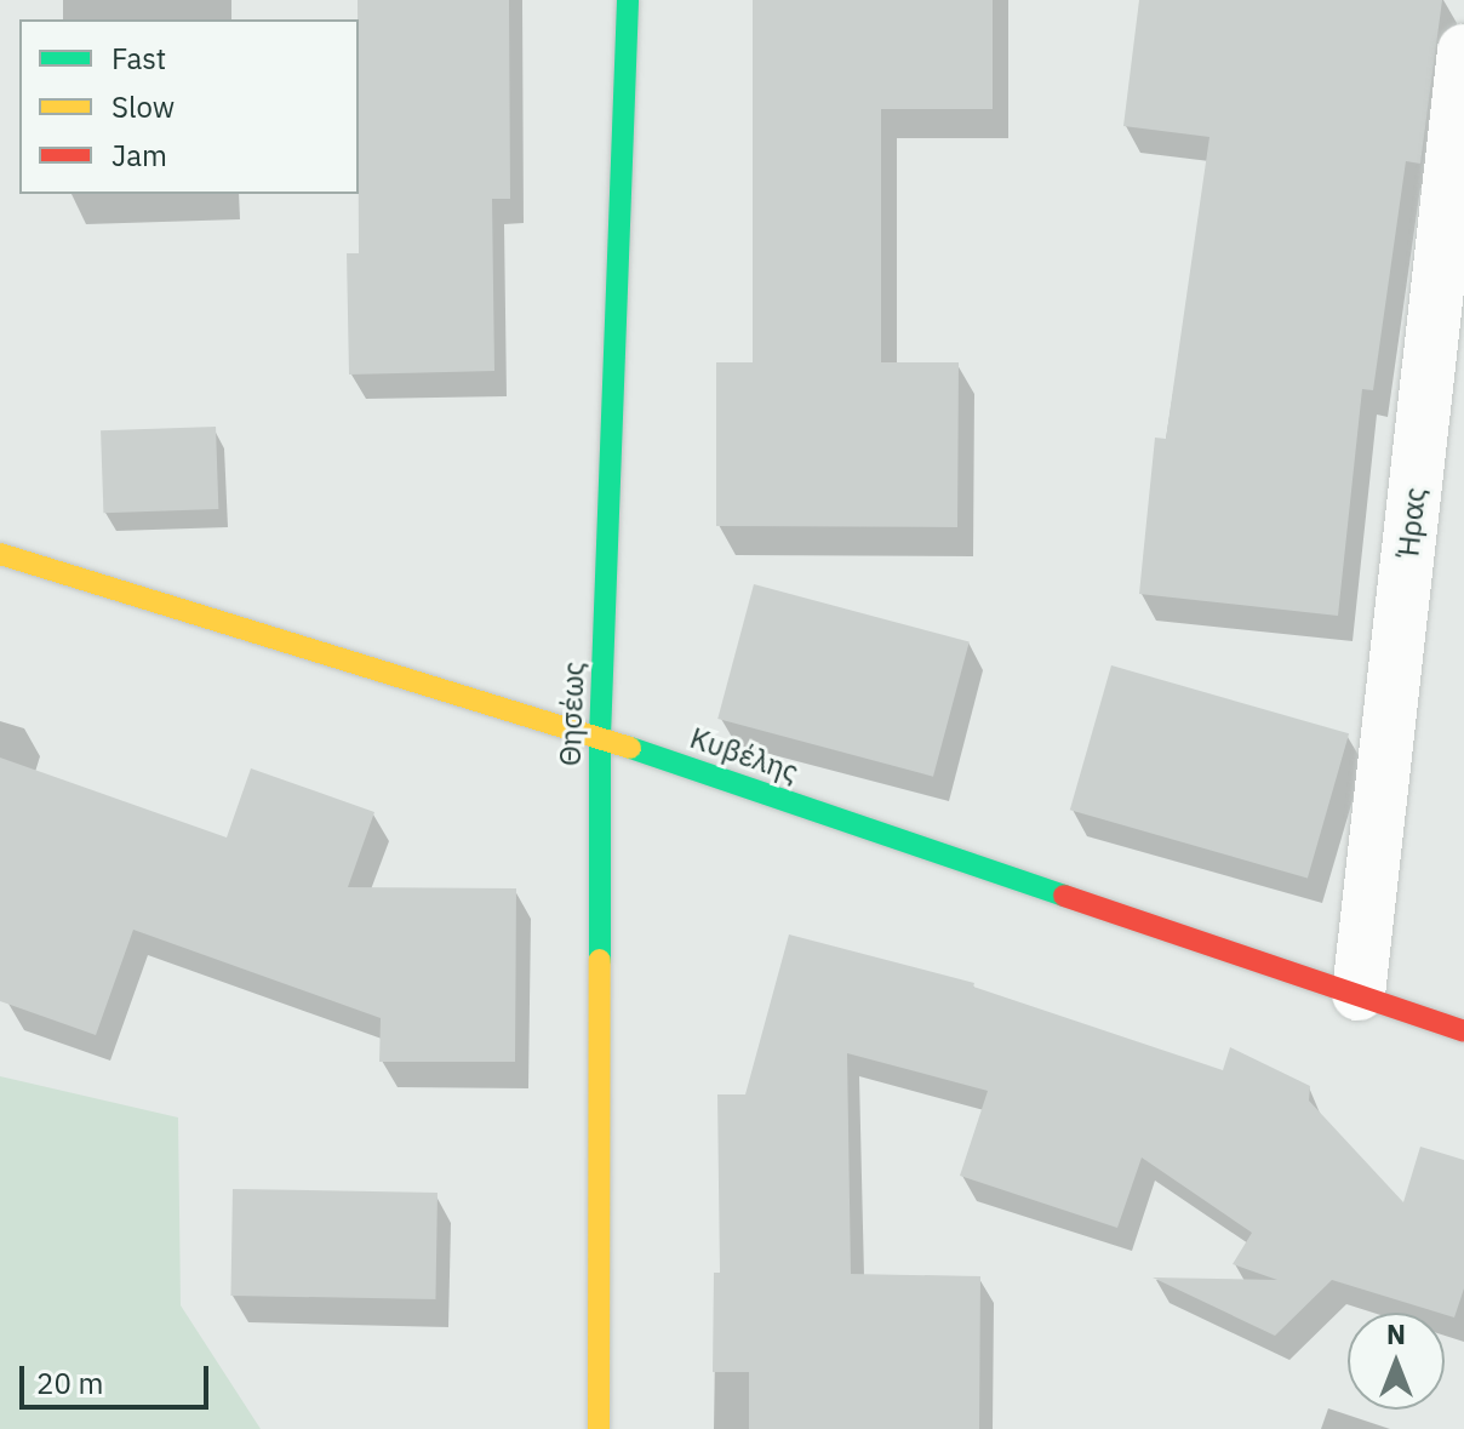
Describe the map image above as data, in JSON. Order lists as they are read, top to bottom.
{
  "streets": {
    "street": ["Ήρας", "Θησέως", "Κυβέλης"]
  },
  "crossings": [
    ["Ήρας", "Κυβέλης"],
    ["Θησέως", "Κυβέλης"]
  ],
  "legend": ["Fast", "Slow", "Jam"],
  "scale_bar": "20 m",
  "north": "top"
}
